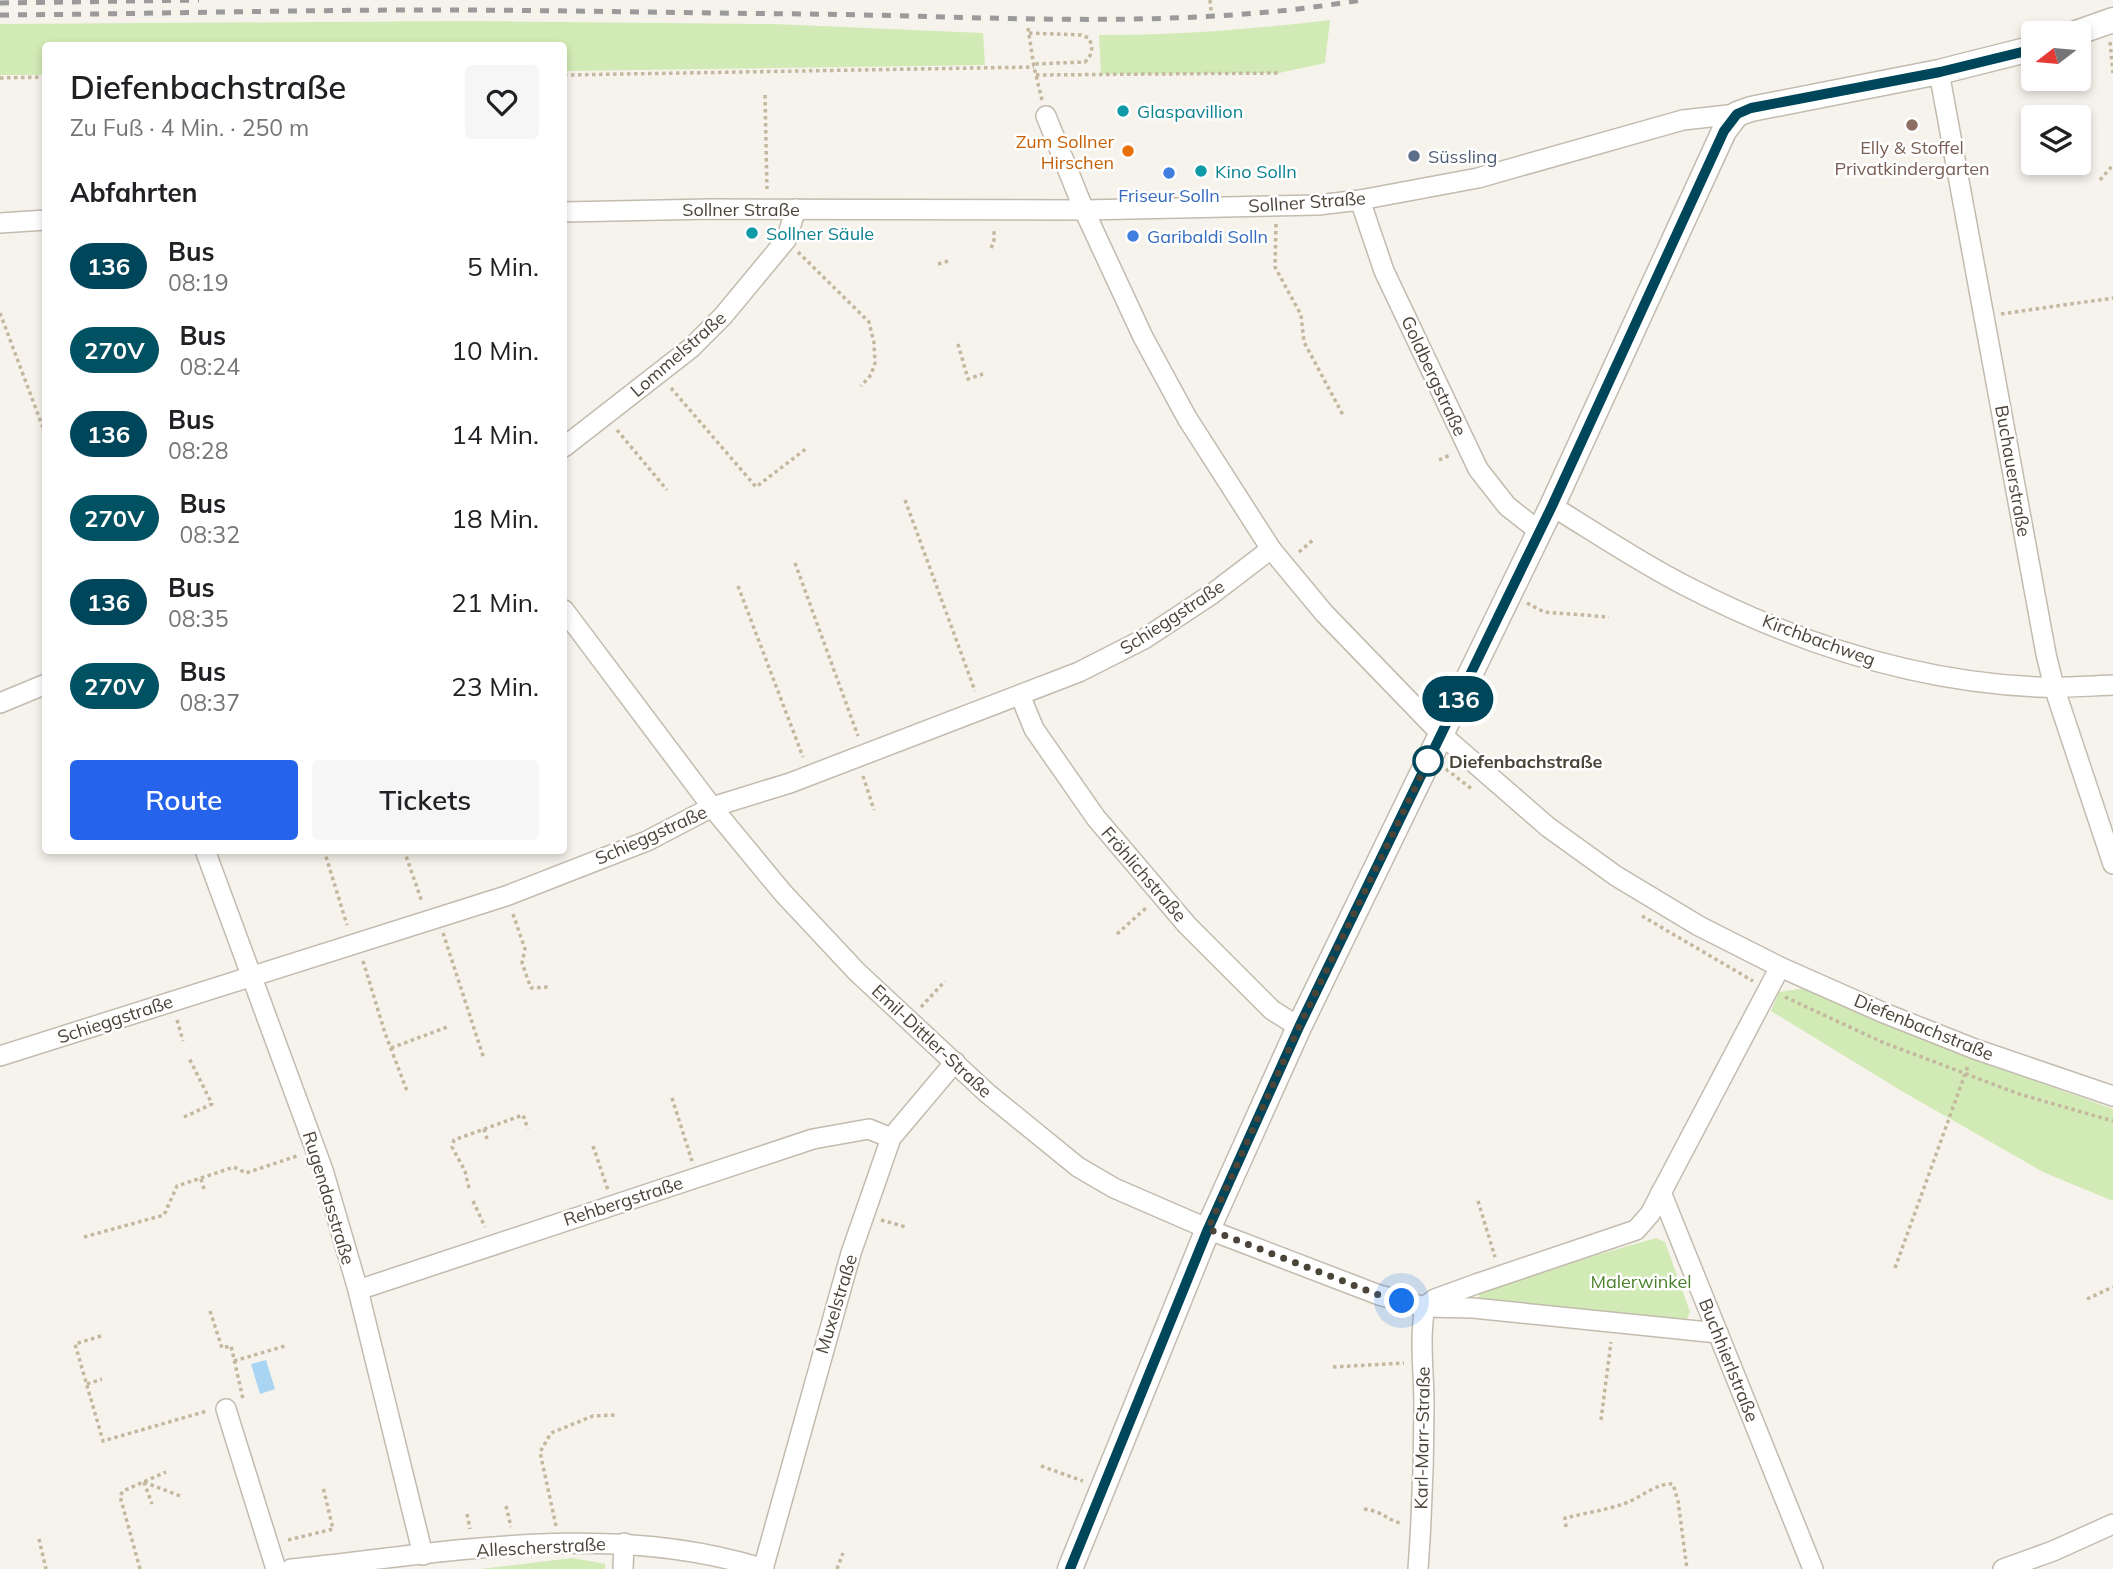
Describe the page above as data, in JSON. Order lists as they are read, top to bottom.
{
  "streets": {
    "street": [
      "Sollner Straße",
      "Lommelstraße",
      "Goldbergstraße",
      "Buchauerstraße",
      "Schieggstraße",
      "Kirchbachweg",
      "Fröhlichstraße",
      "Diefenbachstraße",
      "Emil-Dittler-Straße",
      "Rugendasstraße",
      "Rehbergstraße",
      "Muxelstraße",
      "Buchhierlstraße",
      "Karl-Marr-Straße",
      "Allescherstraße"
    ]
  },
  "crossings": [
    ["Sollner Straße", "Lommelstraße"],
    ["Sollner Straße", "Goldbergstraße"],
    ["Sollner Straße", "Buchauerstraße"],
    ["Sollner Straße", "Diefenbachstraße"],
    ["Buchauerstraße", "Kirchbachweg"],
    ["Schieggstraße", "Fröhlichstraße"],
    ["Schieggstraße", "Diefenbachstraße"],
    ["Schieggstraße", "Emil-Dittler-Straße"],
    ["Schieggstraße", "Rugendasstraße"],
    ["Emil-Dittler-Straße", "Muxelstraße"],
    ["Emil-Dittler-Straße", "Karl-Marr-Straße"],
    ["Rugendasstraße", "Rehbergstraße"],
    ["Rugendasstraße", "Allescherstraße"],
    ["Rehbergstraße", "Muxelstraße"],
    ["Muxelstraße", "Allescherstraße"]
  ],
  "parks": ["Malerwinkel"],
  "places": [
    "Glaspavillion",
    "Elly & Stoffel Privatkindergarten",
    "Zum Sollner Hirschen",
    "Süssling",
    "Kino Solln",
    "Friseur Solln",
    "Sollner Säule",
    "Garibaldi Solln",
    "Diefenbachstraße"
  ],
  "lines": ["bus line 136"],
  "north": "left",
  "page": {
    "on_map": "136",
    "heading": [
      ["Diefenbachstraße", "Zu Fuß · 4 Min. · 250 m"],
      "Abfahrten"
    ],
    "list": [
      {
        "mark": "136",
        "name": "Bus",
        "note": "08:19",
        "value": "5 Min."
      },
      {
        "mark": "270V",
        "name": "Bus",
        "note": "08:24",
        "value": "10 Min."
      },
      {
        "mark": "136",
        "name": "Bus",
        "note": "08:28",
        "value": "14 Min."
      },
      {
        "mark": "270V",
        "name": "Bus",
        "note": "08:32",
        "value": "18 Min."
      },
      {
        "mark": "136",
        "name": "Bus",
        "note": "08:35",
        "value": "21 Min."
      },
      {
        "mark": "270V",
        "name": "Bus",
        "note": "08:37",
        "value": "23 Min."
      }
    ],
    "buttons": ["Route", "Tickets"]
  }
}
